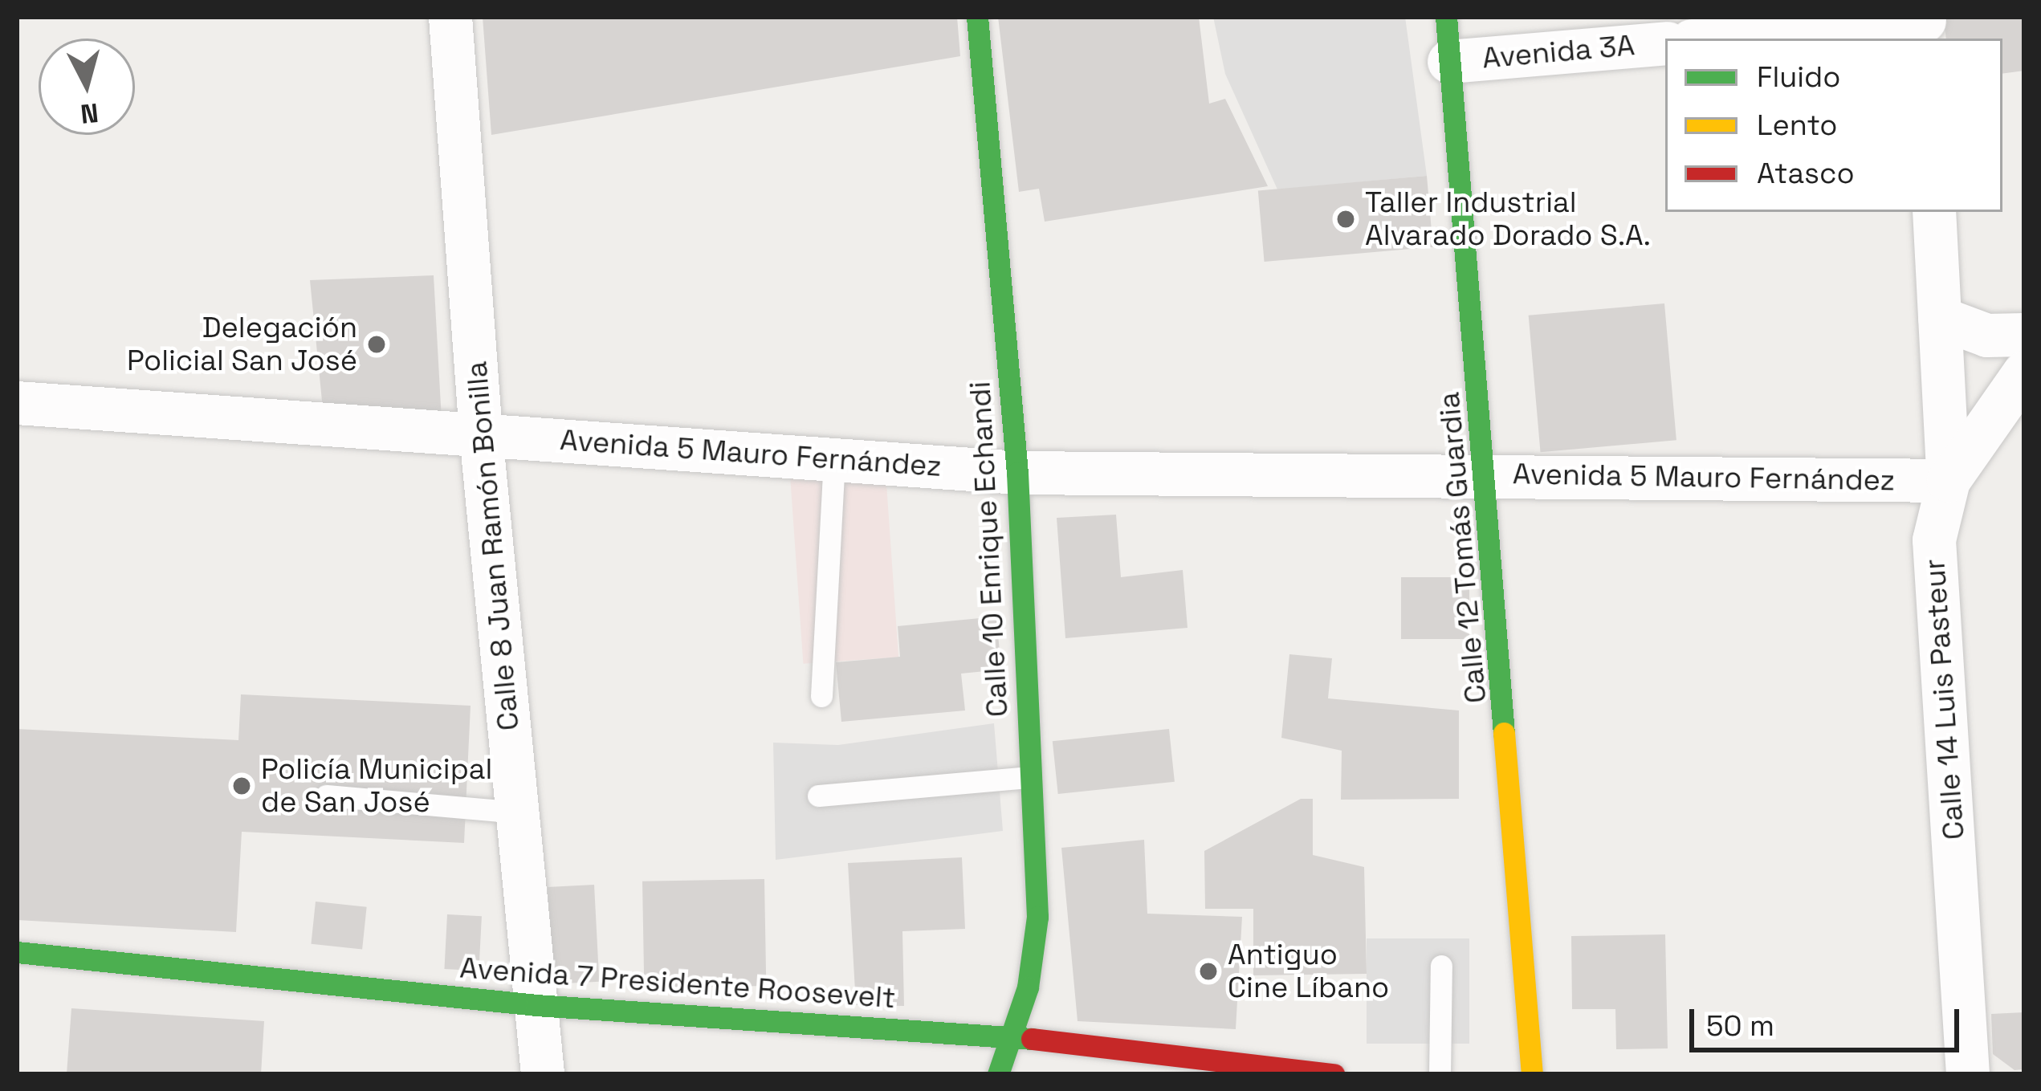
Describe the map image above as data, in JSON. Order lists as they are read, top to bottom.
{
  "streets": {
    "street": [
      "Avenida 3A",
      "Avenida 5 Mauro Fernández",
      "Calle 8 Juan Ramón Bonilla",
      "Calle 12 Tomás Guardia",
      "Calle 10 Enrique Echandi",
      "Calle 14 Luis Pasteur",
      "Avenida 7 Presidente Roosevelt"
    ]
  },
  "crossings": [
    ["Avenida 3A", "Calle 12 Tomás Guardia"],
    ["Avenida 5 Mauro Fernández", "Calle 8 Juan Ramón Bonilla"],
    ["Avenida 5 Mauro Fernández", "Calle 12 Tomás Guardia"],
    ["Avenida 5 Mauro Fernández", "Calle 10 Enrique Echandi"],
    ["Avenida 5 Mauro Fernández", "Calle 14 Luis Pasteur"],
    ["Calle 8 Juan Ramón Bonilla", "Avenida 7 Presidente Roosevelt"],
    ["Calle 10 Enrique Echandi", "Avenida 7 Presidente Roosevelt"]
  ],
  "places": [
    "Taller Industrial Alvarado Dorado S.A.",
    "Delegación Policial San José",
    "Policía Municipal de San José",
    "Antiguo Cine Líbano"
  ],
  "legend": ["Fluido", "Lento", "Atasco"],
  "scale_bar": "50 m",
  "north": "bottom"
}
